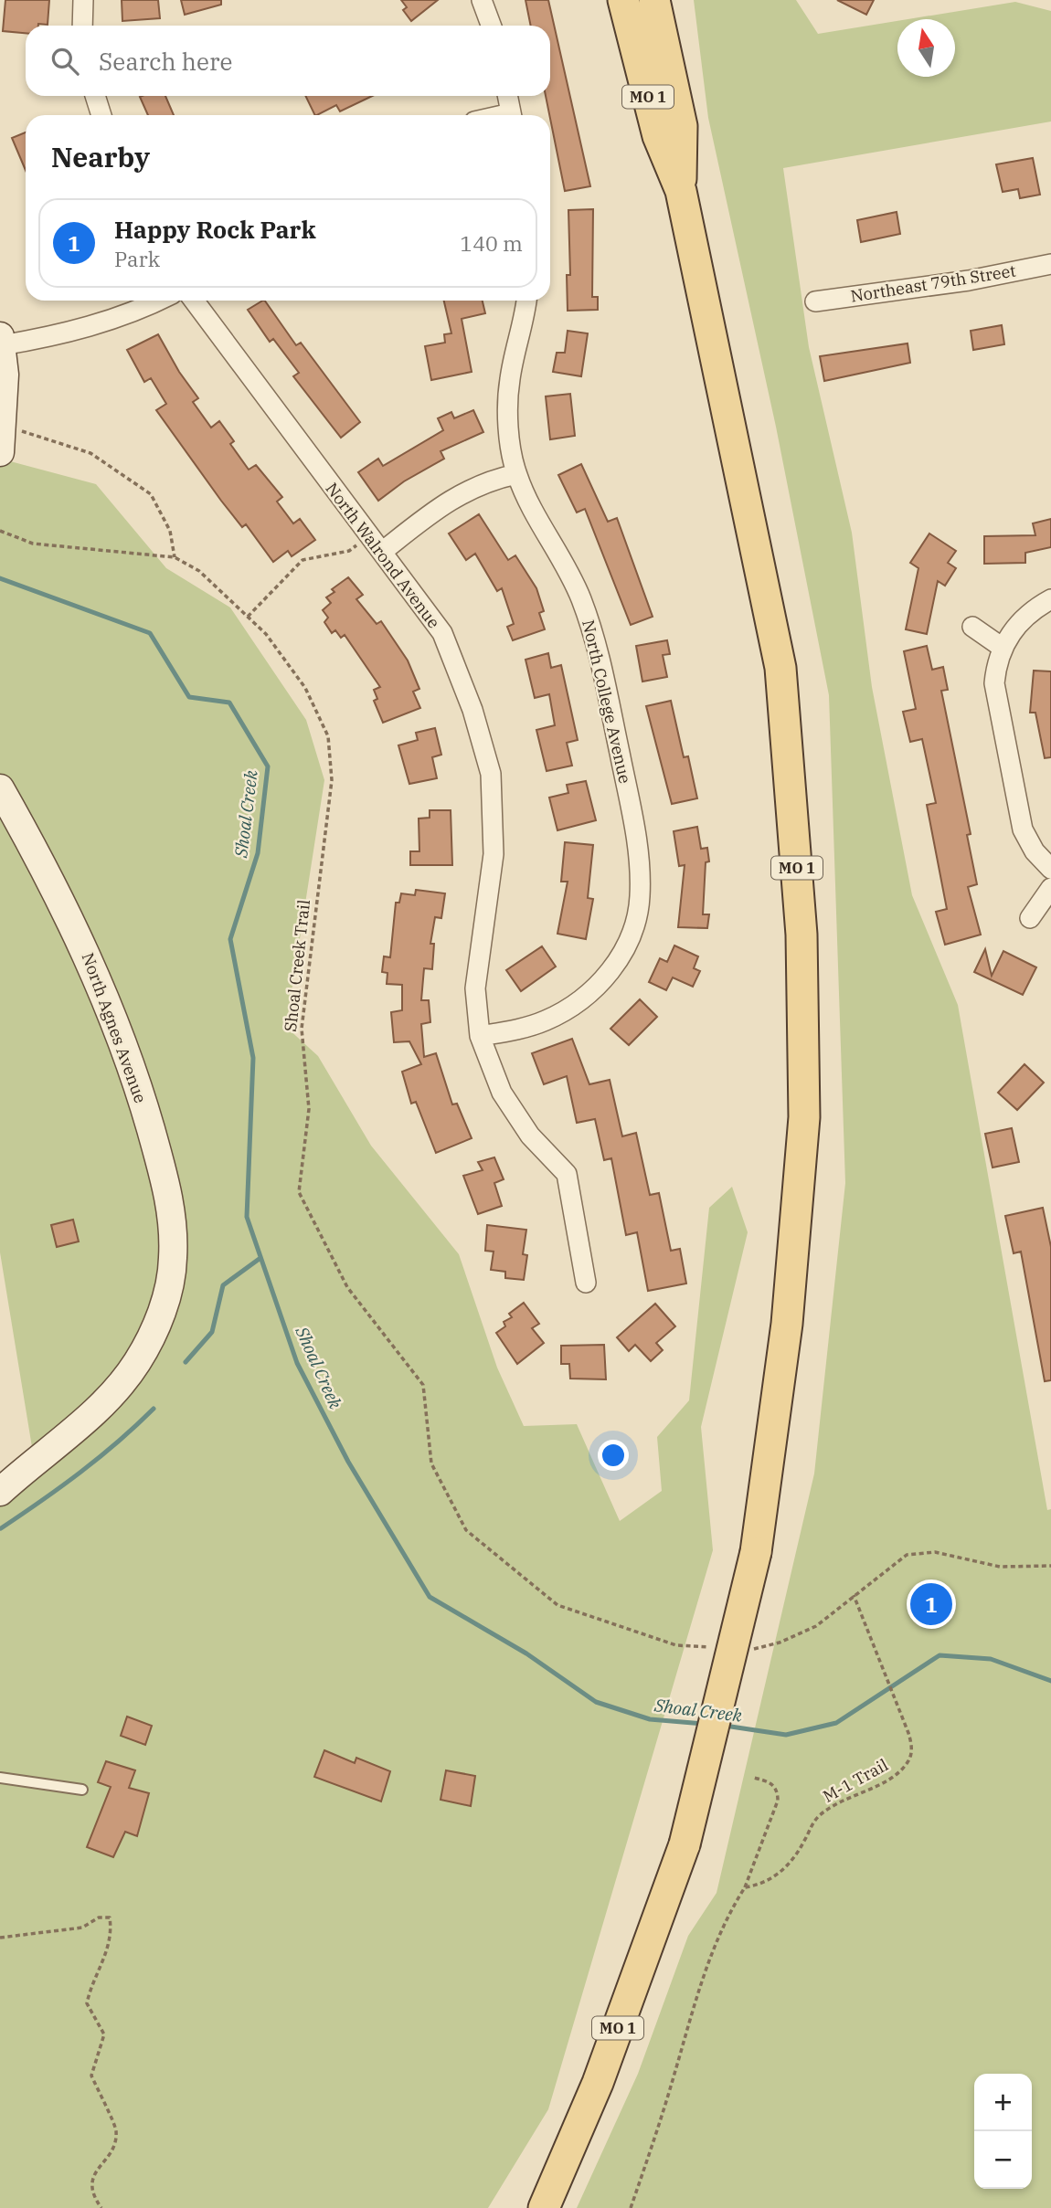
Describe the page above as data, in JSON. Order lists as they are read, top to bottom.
{
  "streets": {
    "main road": ["MO 1"],
    "street": [
      "Northeast 79th Street",
      "North Walrond Avenue",
      "North College Avenue",
      "North Agnes Avenue"
    ],
    "path": ["Shoal Creek Trail", "M-1 Trail"]
  },
  "crossings": [
    ["North Walrond Avenue", "North College Avenue"]
  ],
  "water": ["Shoal Creek"],
  "north": "top",
  "page": {
    "search": "Search here",
    "heading": "Nearby",
    "list": [
      {
        "mark": "1",
        "name": "Happy Rock Park",
        "note": "Park",
        "value": "140 m"
      }
    ],
    "pins": "1",
    "map_buttons": ["+", "−"]
  }
}
